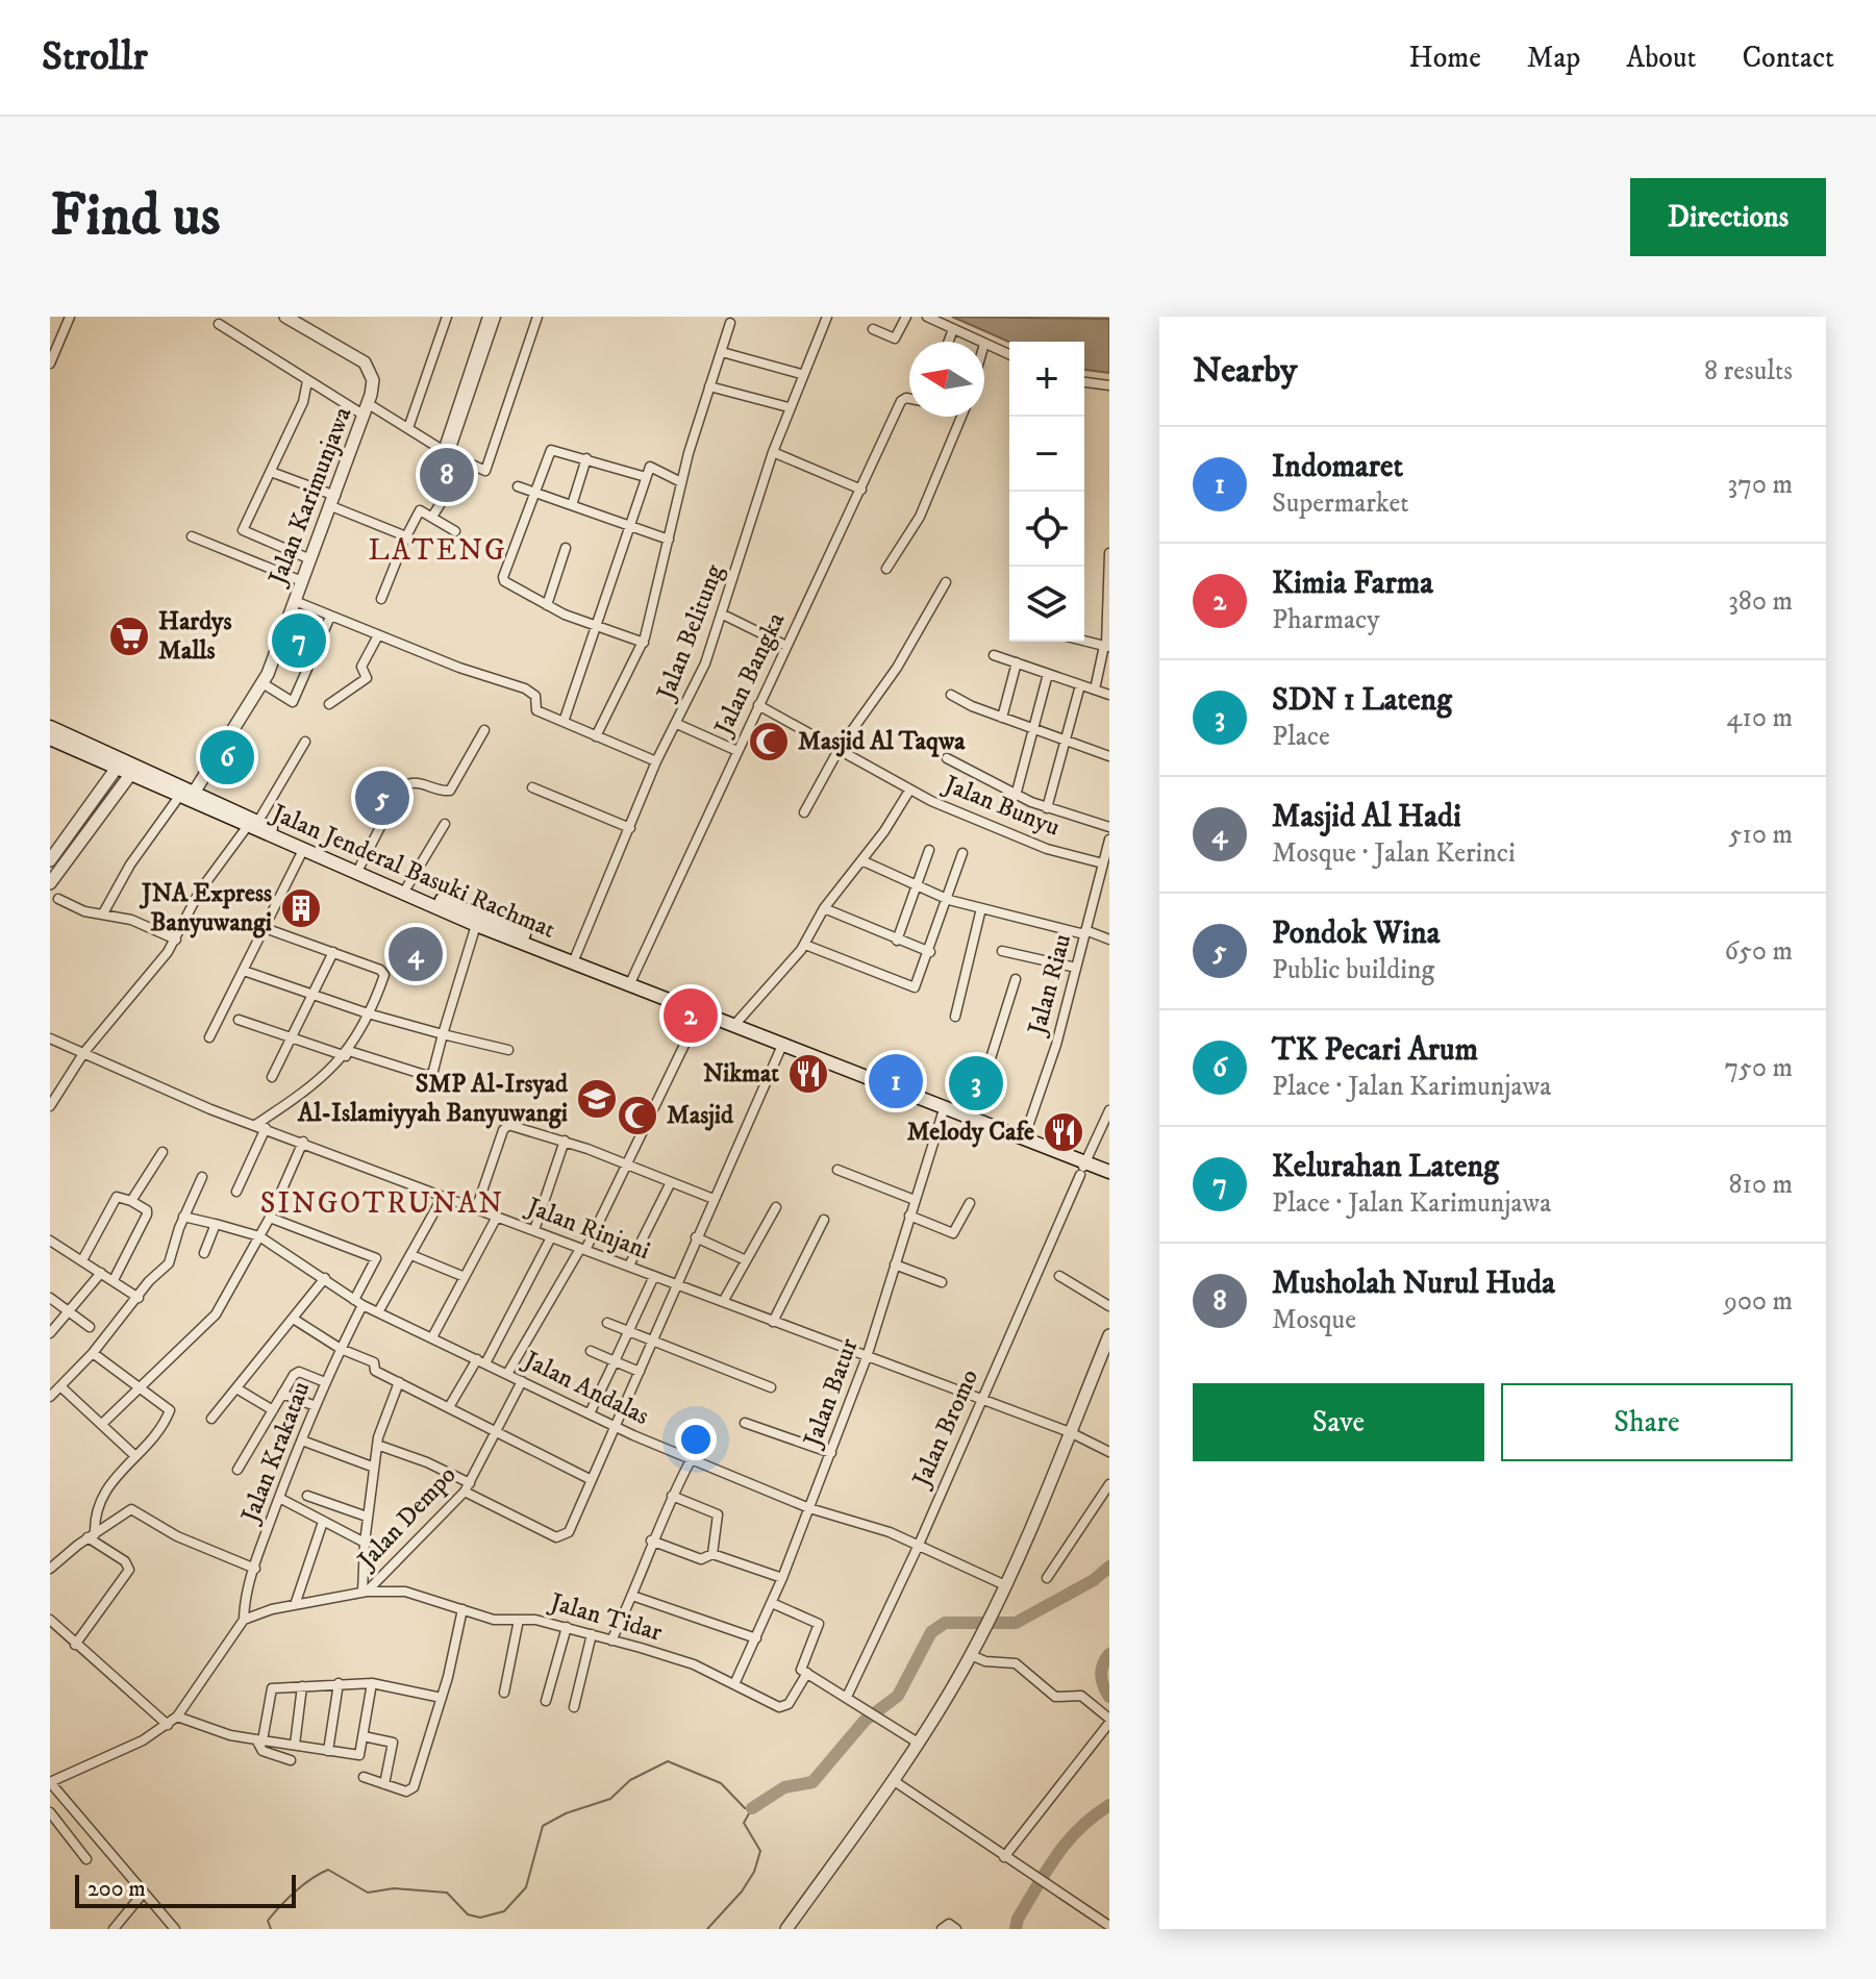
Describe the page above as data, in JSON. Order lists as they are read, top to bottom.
{
  "streets": {
    "main road": ["Jalan Jenderal Basuki Rachmat"],
    "street": [
      "Jalan Karimunjawa",
      "Jalan Belitung",
      "Jalan Bangka",
      "Jalan Bunyu",
      "Jalan Riau",
      "Jalan Rinjani",
      "Jalan Andalas",
      "Jalan Batur",
      "Jalan Bromo",
      "Jalan Krakatau",
      "Jalan Dempo",
      "Jalan Tidar"
    ]
  },
  "crossings": [
    ["Jalan Karimunjawa", "Jalan Jenderal Basuki Rachmat"],
    ["Jalan Belitung", "Jalan Jenderal Basuki Rachmat"],
    ["Jalan Bangka", "Jalan Bunyu"],
    ["Jalan Bangka", "Jalan Jenderal Basuki Rachmat"],
    ["Jalan Bunyu", "Jalan Riau"],
    ["Jalan Jenderal Basuki Rachmat", "Jalan Riau"],
    ["Jalan Jenderal Basuki Rachmat", "Jalan Batur"],
    ["Jalan Jenderal Basuki Rachmat", "Jalan Bromo"],
    ["Jalan Rinjani", "Jalan Batur"],
    ["Jalan Rinjani", "Jalan Bromo"],
    ["Jalan Andalas", "Jalan Batur"],
    ["Jalan Andalas", "Jalan Bromo"],
    ["Jalan Andalas", "Jalan Krakatau"],
    ["Jalan Andalas", "Jalan Dempo"],
    ["Jalan Batur", "Jalan Tidar"],
    ["Jalan Krakatau", "Jalan Tidar"],
    ["Jalan Dempo", "Jalan Tidar"]
  ],
  "districts": ["LATENG", "SINGOTRUNAN"],
  "places": {
    "supermarket": ["Hardys Malls"],
    "mosque": ["Masjid Al Taqwa", "Masjid"],
    "building": ["JNA Express Banyuwangi"],
    "restaurant": ["Nikmat", "Melody Cafe"],
    "school or university": ["SMP Al-Irsyad Al-Islamiyyah Banyuwangi"]
  },
  "scale_bar": "200 m",
  "north": "left",
  "page": {
    "header": "Strollr",
    "nav": [
      "Home",
      "Map",
      "About",
      "Contact"
    ],
    "buttons": [
      "Directions",
      ["Save", "Share"]
    ],
    "title": "Find us",
    "heading": ["Nearby", "8 results"],
    "map_buttons": ["+", "−"],
    "list": [
      {
        "mark": "1",
        "name": "Indomaret",
        "note": "Supermarket",
        "value": "370 m"
      },
      {
        "mark": "2",
        "name": "Kimia Farma",
        "note": "Pharmacy",
        "value": "380 m"
      },
      {
        "mark": "3",
        "name": "SDN 1 Lateng",
        "note": "Place",
        "value": "410 m"
      },
      {
        "mark": "4",
        "name": "Masjid Al Hadi",
        "note": "Mosque · Jalan Kerinci",
        "value": "510 m"
      },
      {
        "mark": "5",
        "name": "Pondok Wina",
        "note": "Public building",
        "value": "650 m"
      },
      {
        "mark": "6",
        "name": "TK Pecari Arum",
        "note": "Place · Jalan Karimunjawa",
        "value": "750 m"
      },
      {
        "mark": "7",
        "name": "Kelurahan Lateng",
        "note": "Place · Jalan Karimunjawa",
        "value": "810 m"
      },
      {
        "mark": "8",
        "name": "Musholah Nurul Huda",
        "note": "Mosque",
        "value": "900 m"
      }
    ],
    "pins": [
      "8",
      "7",
      "6",
      "5",
      "4",
      "2",
      "1",
      "3"
    ],
    "scale": "200 m"
  }
}
